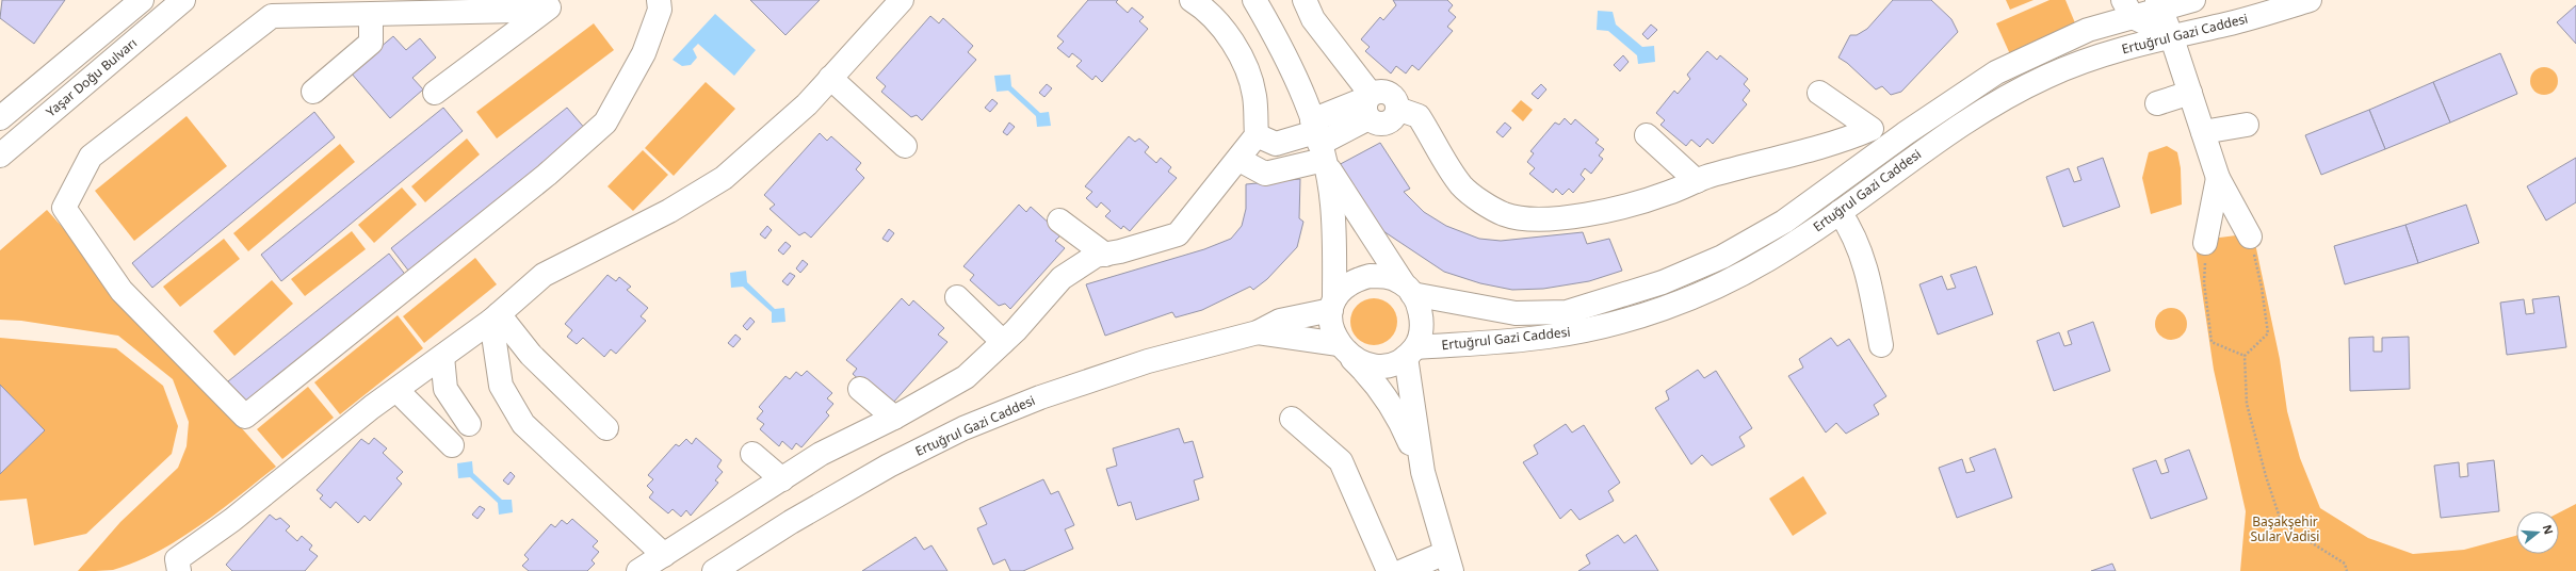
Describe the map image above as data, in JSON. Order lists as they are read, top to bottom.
{
  "streets": {
    "main road": ["Ertuğrul Gazi Caddesi", "Yaşar Doğu Bulvarı"]
  },
  "parks": ["Başakşehir Sular Vadisi"],
  "north": "right"
}
